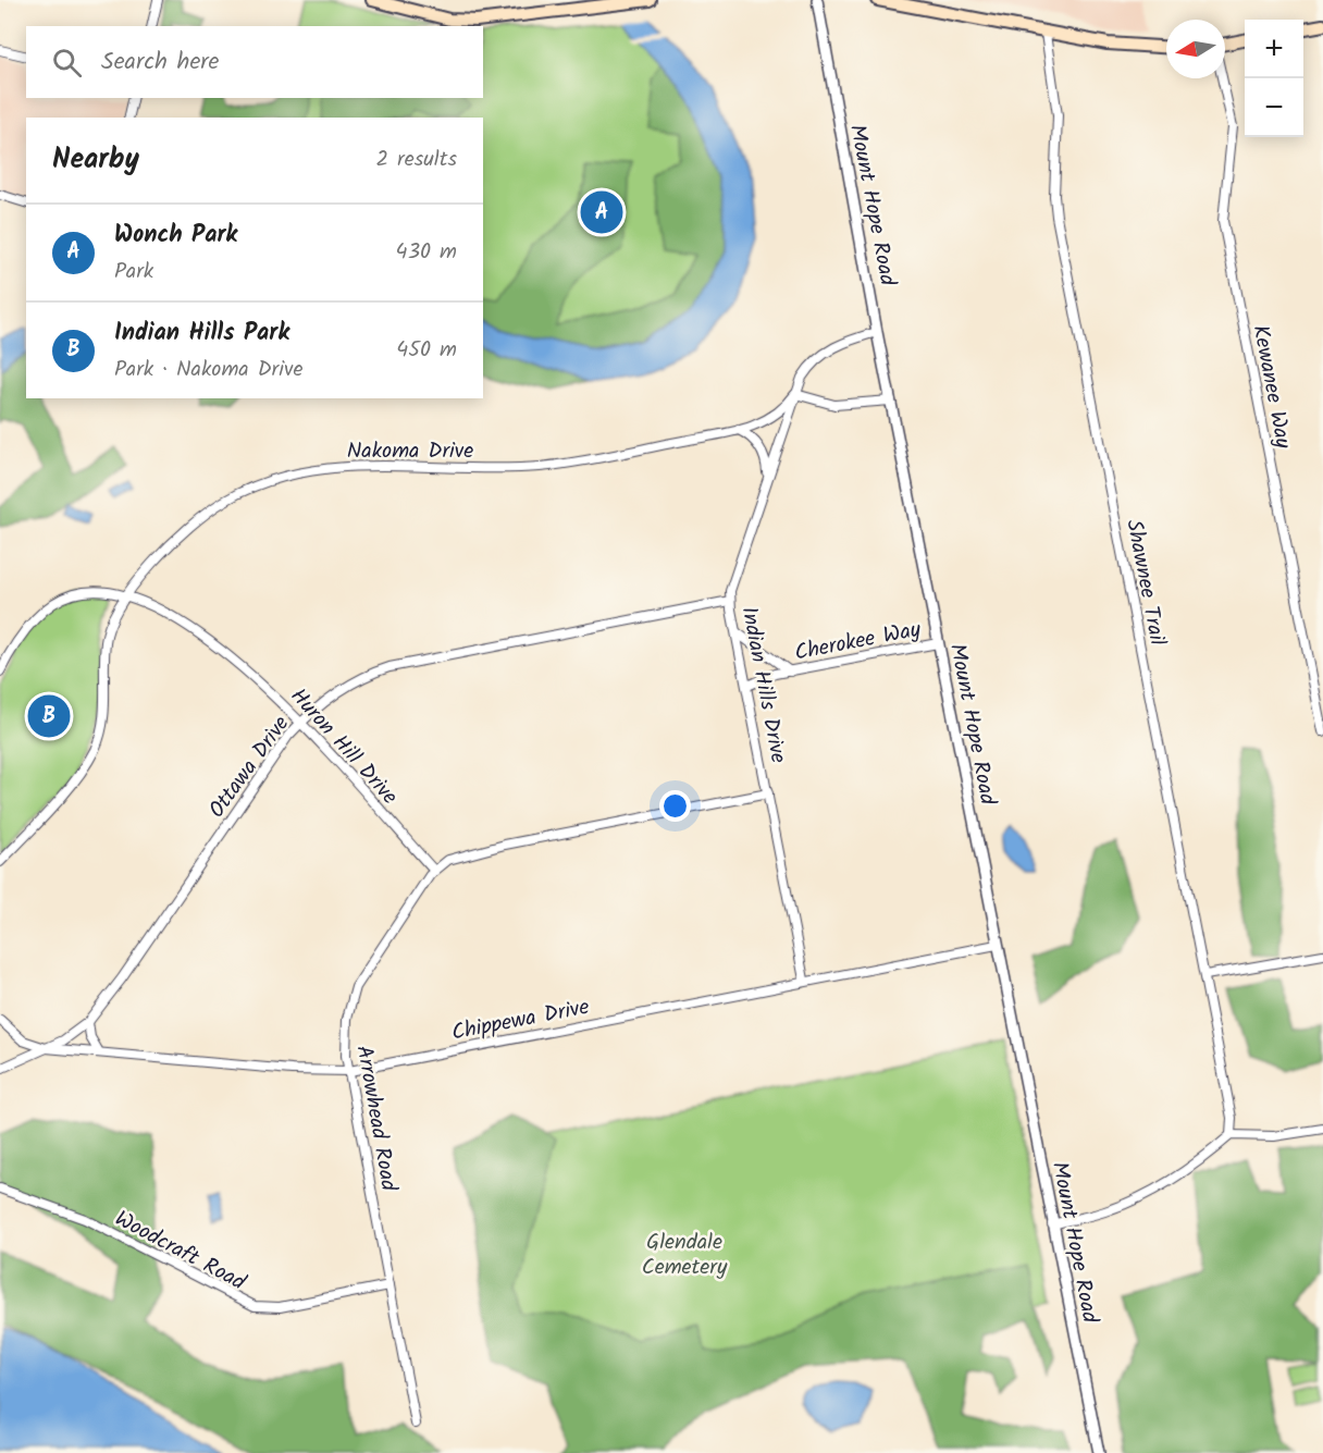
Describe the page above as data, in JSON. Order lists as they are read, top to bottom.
{
  "streets": {
    "street": [
      "Mount Hope Road",
      "Kewanee Way",
      "Nakoma Drive",
      "Shawnee Trail",
      "Cherokee Way",
      "Indian Hills Drive",
      "Huron Hill Drive",
      "Ottawa Drive",
      "Chippewa Drive",
      "Arrowhead Road",
      "Woodcraft Road"
    ]
  },
  "crossings": [
    ["Mount Hope Road", "Cherokee Way"],
    ["Mount Hope Road", "Indian Hills Drive"],
    ["Mount Hope Road", "Chippewa Drive"],
    ["Nakoma Drive", "Indian Hills Drive"],
    ["Nakoma Drive", "Huron Hill Drive"],
    ["Cherokee Way", "Indian Hills Drive"],
    ["Indian Hills Drive", "Ottawa Drive"],
    ["Indian Hills Drive", "Chippewa Drive"],
    ["Indian Hills Drive", "Arrowhead Road"],
    ["Huron Hill Drive", "Ottawa Drive"],
    ["Huron Hill Drive", "Arrowhead Road"],
    ["Ottawa Drive", "Chippewa Drive"],
    ["Chippewa Drive", "Arrowhead Road"],
    ["Arrowhead Road", "Woodcraft Road"]
  ],
  "parks": ["Glendale Cemetery"],
  "north": "left",
  "page": {
    "map_buttons": ["+", "−"],
    "search": "Search here",
    "heading": ["Nearby", "2 results"],
    "pins": ["A", "B"],
    "list": [
      {
        "mark": "A",
        "name": "Wonch Park",
        "note": "Park",
        "value": "430 m"
      },
      {
        "mark": "B",
        "name": "Indian Hills Park",
        "note": "Park · Nakoma Drive",
        "value": "450 m"
      }
    ]
  }
}
